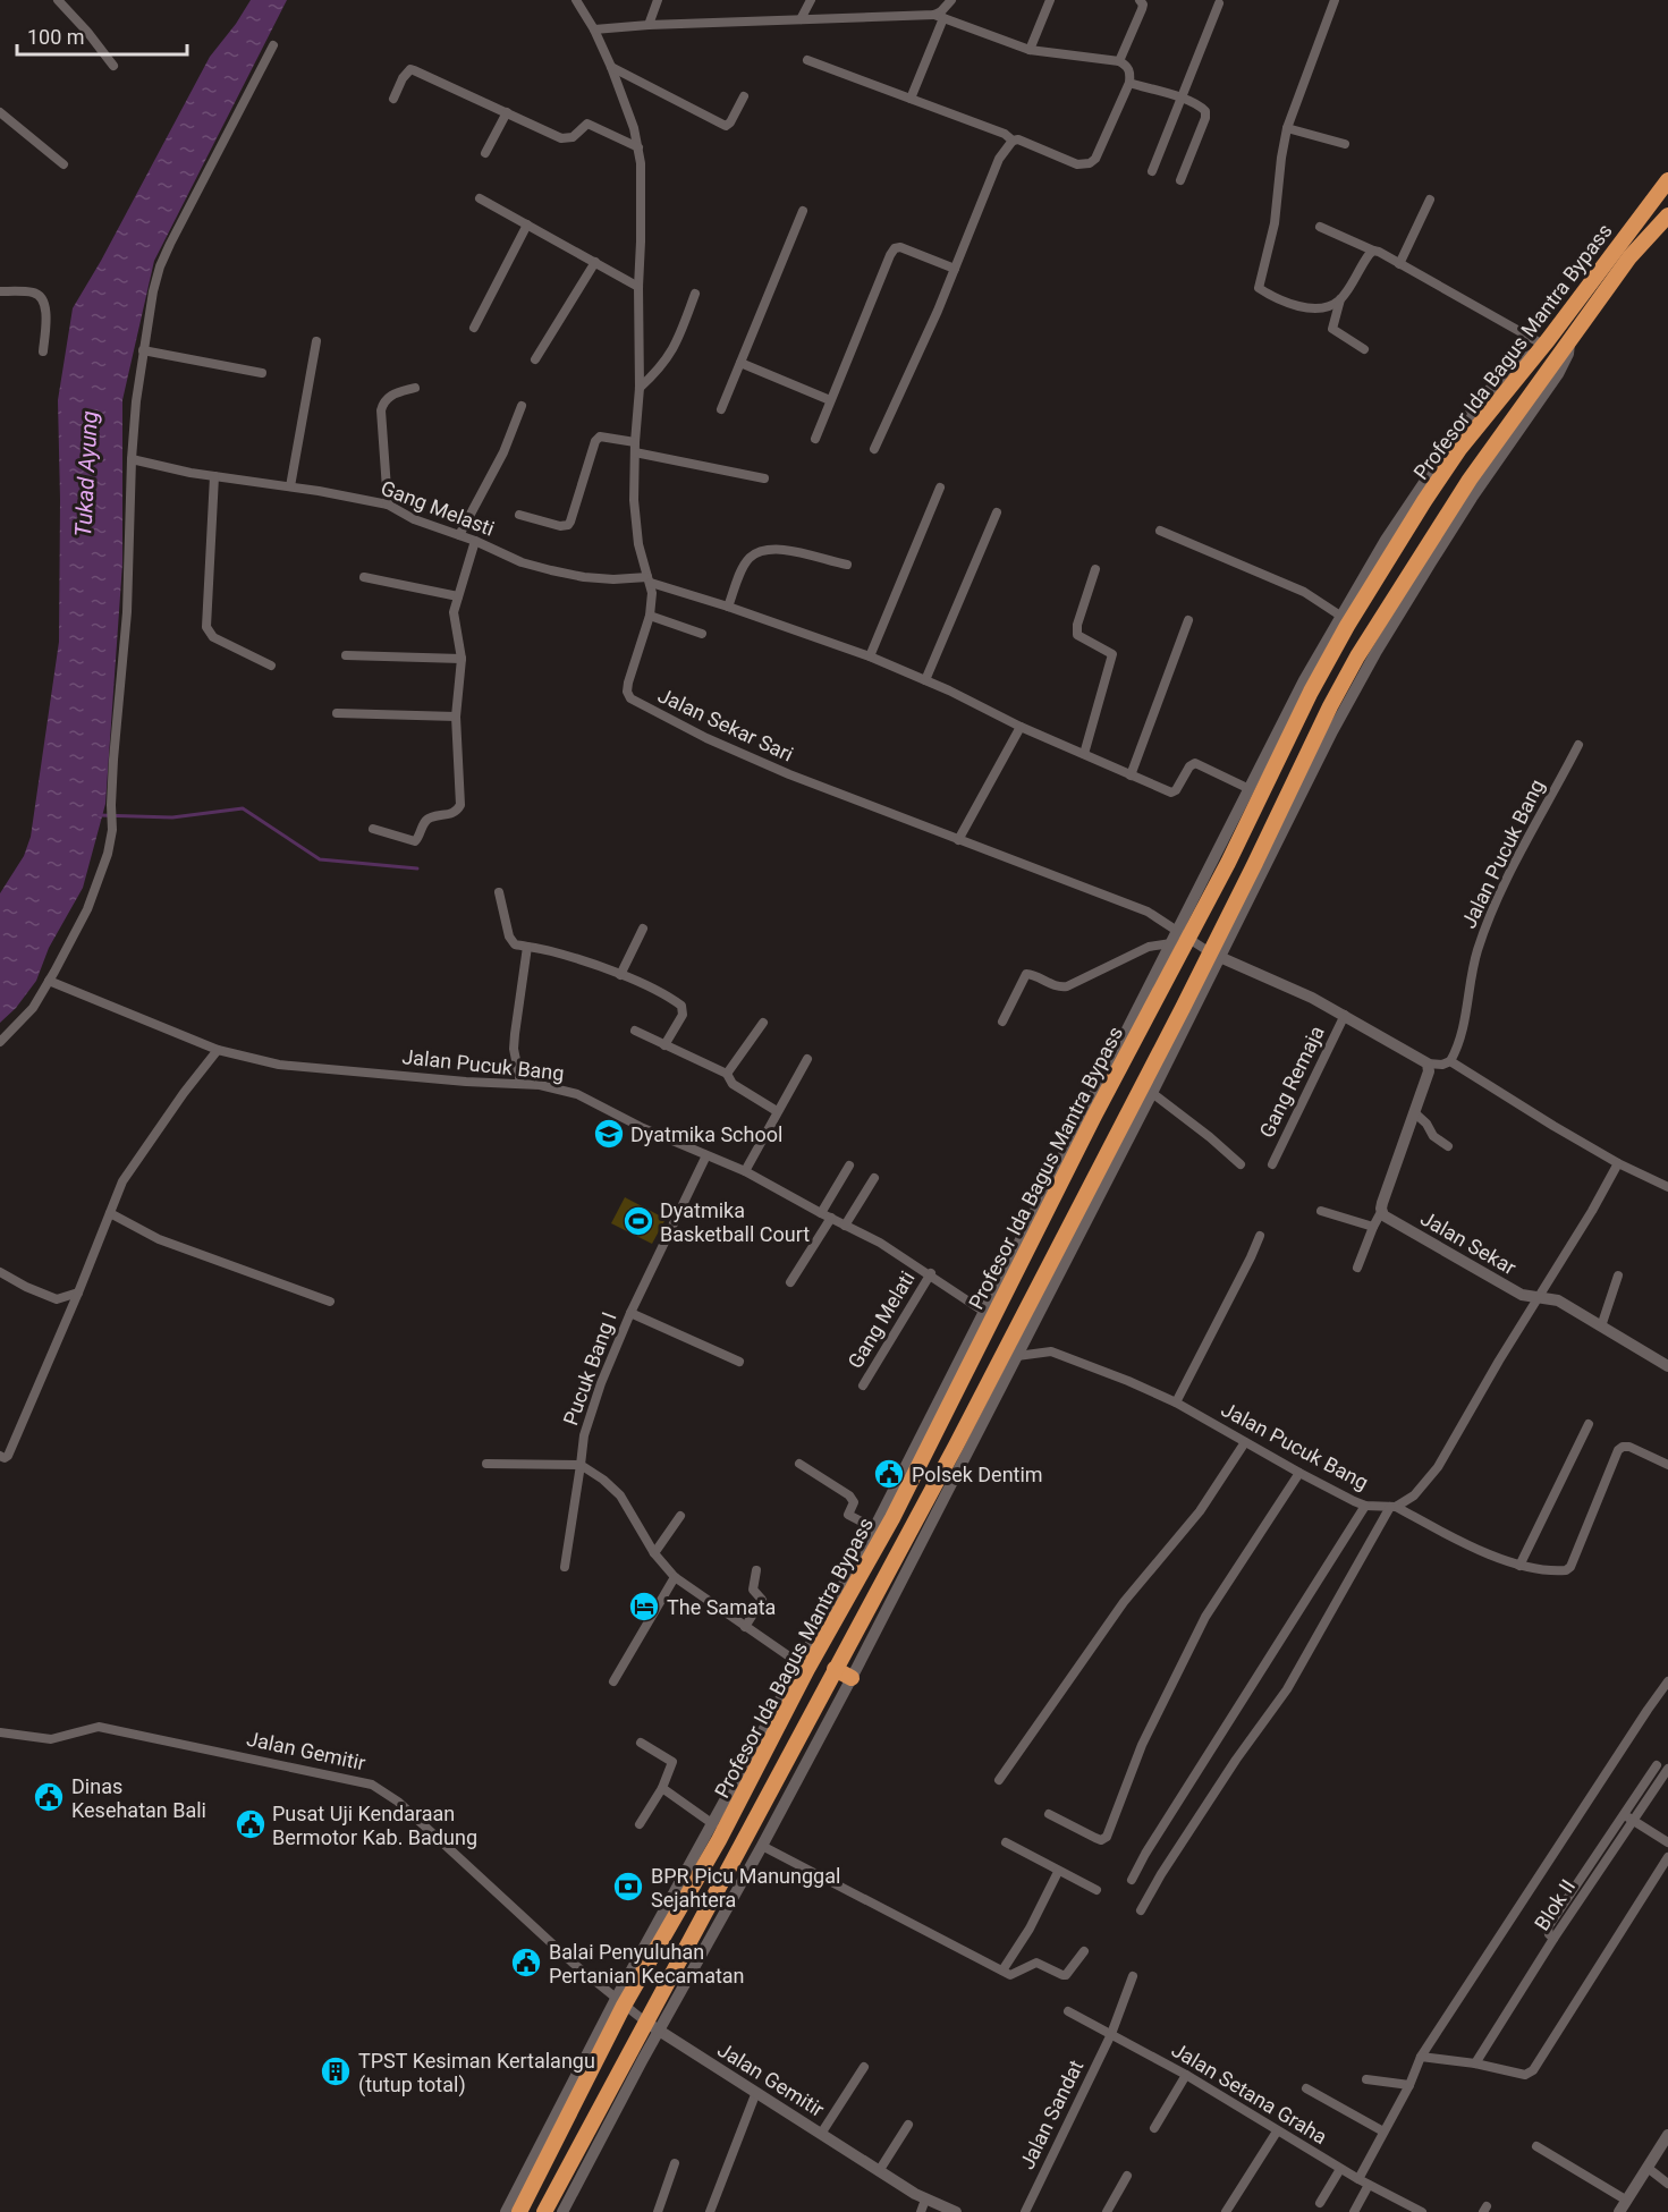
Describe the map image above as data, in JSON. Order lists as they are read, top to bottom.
{
  "streets": {
    "highway": ["Profesor Ida Bagus Mantra Bypass"],
    "street": [
      "Gang Melasti",
      "Jalan Sekar Sari",
      "Jalan Pucuk Bang",
      "Gang Remaja",
      "Jalan Sekar",
      "Gang Melati",
      "Pucuk Bang I",
      "Jalan Gemitir",
      "Blok II",
      "Jalan Setana Graha",
      "Jalan Sandat"
    ]
  },
  "crossings": [
    ["Profesor Ida Bagus Mantra Bypass", "Jalan Sekar Sari"],
    ["Profesor Ida Bagus Mantra Bypass", "Jalan Pucuk Bang"],
    ["Profesor Ida Bagus Mantra Bypass", "Jalan Gemitir"],
    ["Gang Melasti", "Jalan Sekar Sari"],
    ["Jalan Pucuk Bang", "Gang Melati"],
    ["Jalan Pucuk Bang", "Pucuk Bang I"],
    ["Jalan Setana Graha", "Jalan Sandat"]
  ],
  "water": ["Tukad Ayung"],
  "places": {
    "school or university": ["Dyatmika School"],
    "sports": ["Dyatmika Basketball Court"],
    "public building": [
      "Polsek Dentim",
      "Dinas Kesehatan Bali",
      "Pusat Uji Kendaraan Bermotor Kab. Badung",
      "Balai Penyuluhan Pertanian Kecamatan"
    ],
    "hotel": ["The Samata"],
    "bank": ["BPR Picu Manunggal Sejahtera"],
    "building": ["TPST Kesiman Kertalangu (tutup total)"]
  },
  "scale_bar": "100 m"
}
